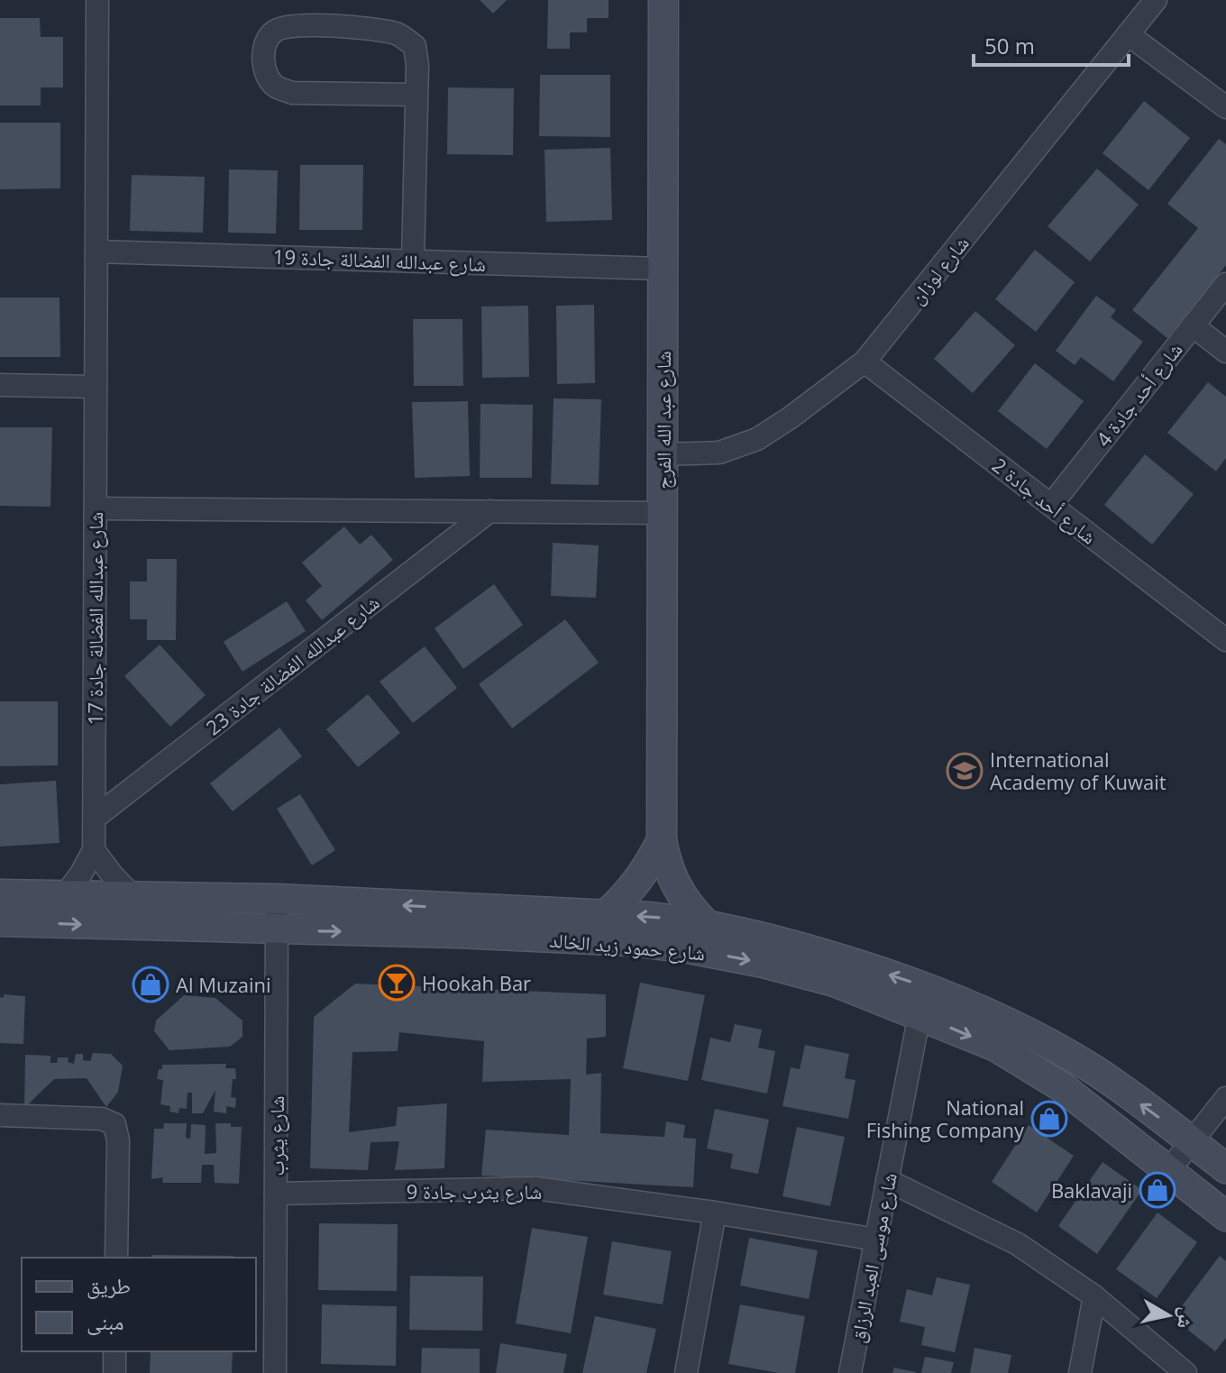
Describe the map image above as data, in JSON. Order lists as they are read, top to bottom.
{
  "streets": {
    "main road": ["شارع عبد الله الفرج", "شارع حمود زيد الخالد"],
    "street": [
      "شارع عبدالله الفضالة جادة 19",
      "شارع لوزان",
      "شارع أحد جادة 4",
      "شارع أحد جادة 2",
      "شارع عبدالله الفضالة جادة 17",
      "شارع عبدالله الفضالة جادة 23",
      "شارع يثرب",
      "شارع يثرب جادة 9",
      "شارع موسى العبد الرزاق"
    ]
  },
  "crossings": [
    ["شارع عبدالله الفضالة جادة 19", "شارع عبد الله الفرج"],
    ["شارع عبدالله الفضالة جادة 19", "شارع عبدالله الفضالة جادة 17"],
    ["شارع لوزان", "شارع عبد الله الفرج"],
    ["شارع لوزان", "شارع أحد جادة 2"],
    ["شارع أحد جادة 4", "شارع أحد جادة 2"],
    ["شارع عبد الله الفرج", "شارع حمود زيد الخالد"],
    ["شارع عبدالله الفضالة جادة 17", "شارع عبدالله الفضالة جادة 23"],
    ["شارع عبدالله الفضالة جادة 17", "شارع حمود زيد الخالد"],
    ["شارع حمود زيد الخالد", "شارع يثرب"],
    ["شارع حمود زيد الخالد", "شارع موسى العبد الرزاق"],
    ["شارع يثرب", "شارع يثرب جادة 9"],
    ["شارع يثرب جادة 9", "شارع موسى العبد الرزاق"]
  ],
  "places": {
    "school or university": ["International Academy of Kuwait"],
    "bar": ["Hookah Bar"],
    "shop": ["Al Muzaini", "National Fishing Company", "Baklavaji"]
  },
  "legend": ["طريق", "مبنى"],
  "scale_bar": "50 m",
  "north": "right"
}
